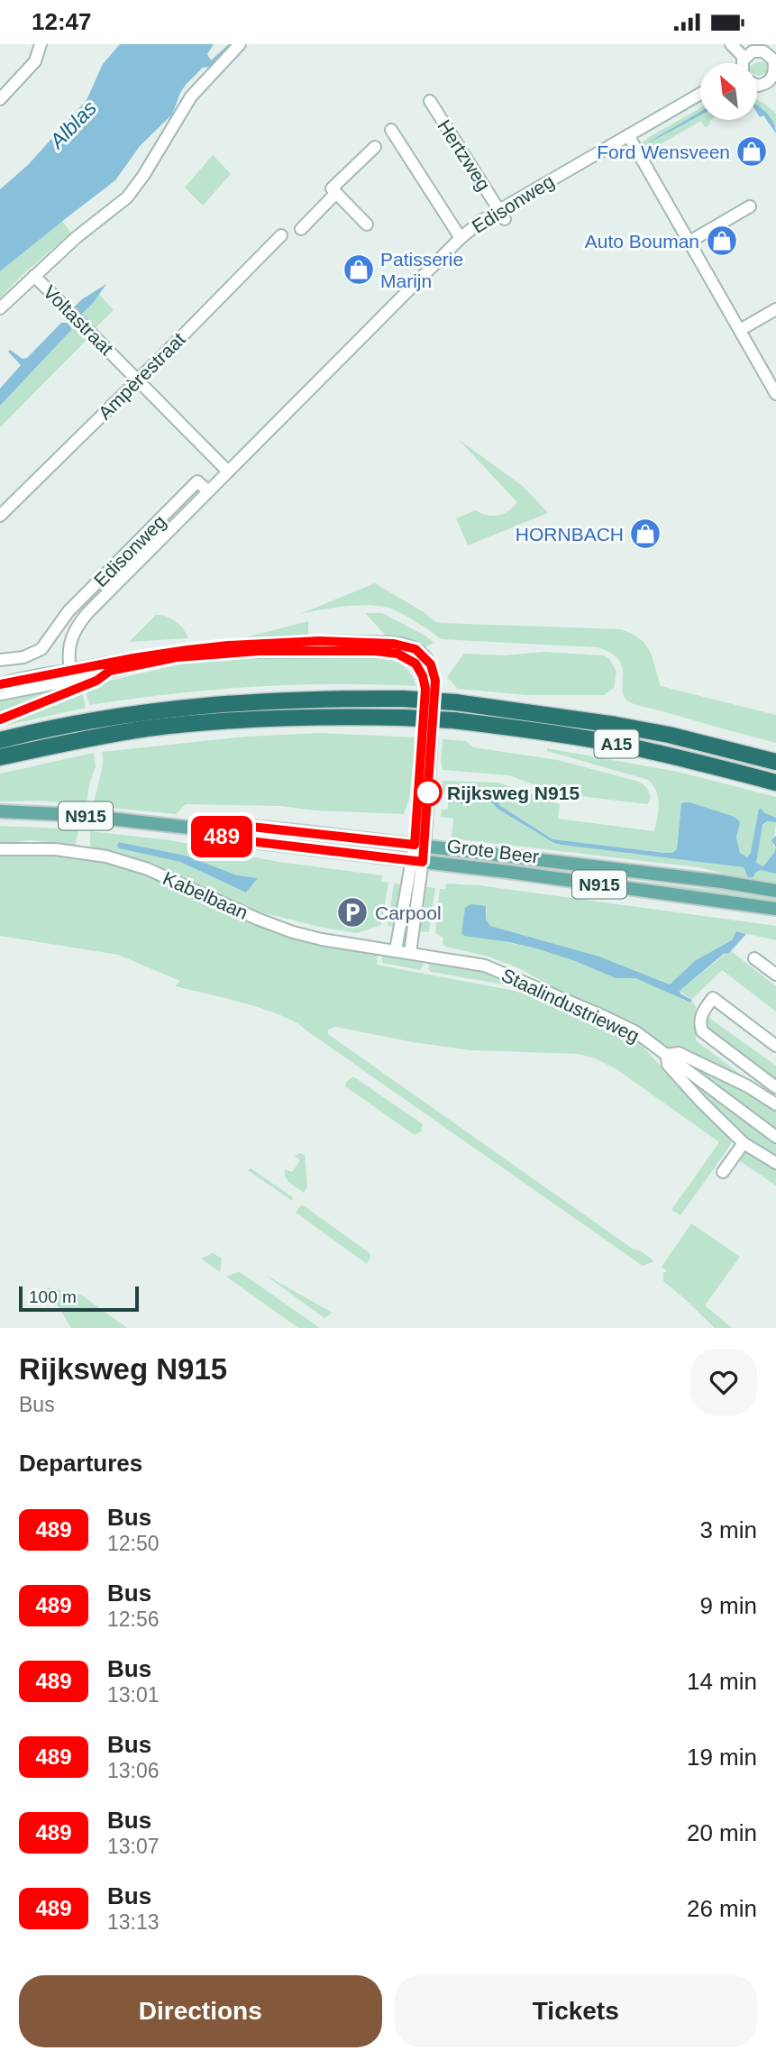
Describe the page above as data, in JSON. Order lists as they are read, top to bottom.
{
  "streets": {
    "highway": ["A15"],
    "main road": ["N915", "Grote Beer"],
    "street": [
      "Hertzweg",
      "Edisonweg",
      "Voltastraat",
      "Ampèrestraat",
      "Kabelbaan",
      "Staalindustrieweg"
    ]
  },
  "crossings": [
    ["Hertzweg", "Edisonweg"],
    ["Edisonweg", "Voltastraat"],
    ["Voltastraat", "Ampèrestraat"],
    ["Kabelbaan", "Staalindustrieweg"]
  ],
  "water": ["Alblas"],
  "places": {
    "shop": [
      "Ford Wensveen",
      "Auto Bouman",
      "Patisserie Marijn",
      "HORNBACH"
    ],
    "other": ["Rijksweg N915"],
    "parking": ["Carpool"]
  },
  "lines": ["bus line 489"],
  "scale_bar": "100 m",
  "north": "top left",
  "page": {
    "status": "12:47",
    "on_map": "489",
    "scale": "100 m",
    "heading": [
      ["Rijksweg N915", "Bus"],
      "Departures"
    ],
    "list": [
      {
        "mark": "489",
        "name": "Bus",
        "note": "12:50",
        "value": "3 min"
      },
      {
        "mark": "489",
        "name": "Bus",
        "note": "12:56",
        "value": "9 min"
      },
      {
        "mark": "489",
        "name": "Bus",
        "note": "13:01",
        "value": "14 min"
      },
      {
        "mark": "489",
        "name": "Bus",
        "note": "13:06",
        "value": "19 min"
      },
      {
        "mark": "489",
        "name": "Bus",
        "note": "13:07",
        "value": "20 min"
      },
      {
        "mark": "489",
        "name": "Bus",
        "note": "13:13",
        "value": "26 min"
      }
    ],
    "buttons": ["Directions", "Tickets"]
  }
}
